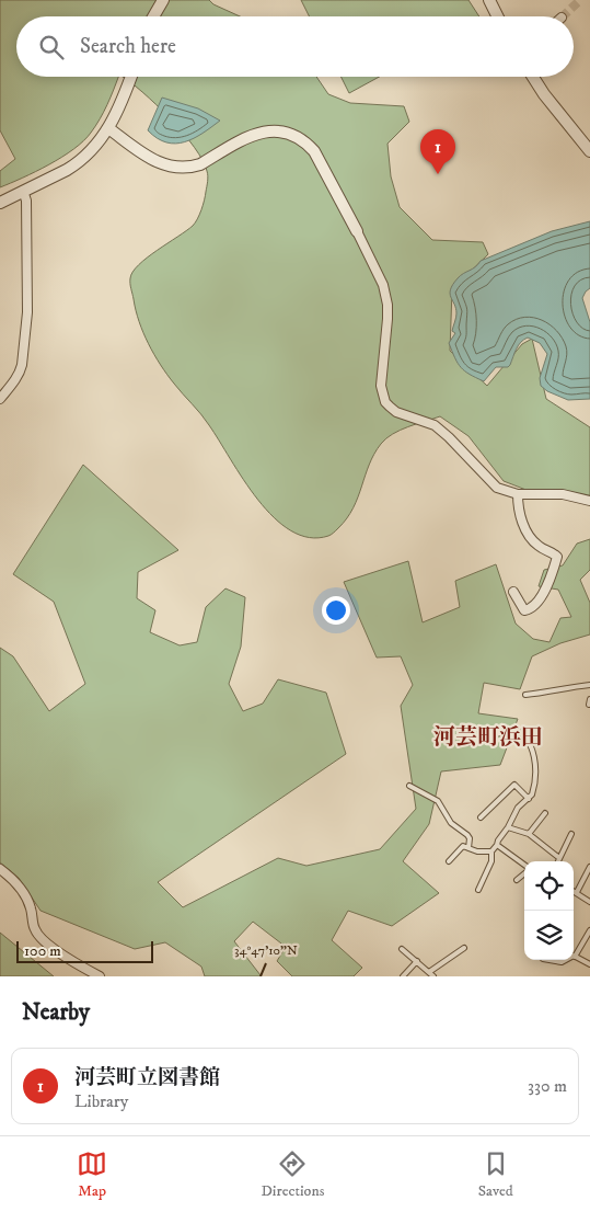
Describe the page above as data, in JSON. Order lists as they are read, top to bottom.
{
  "districts": ["河芸町浜田"],
  "scale_bar": "100 m",
  "page": {
    "search": "Search here",
    "pins": "1",
    "scale": "100 m",
    "heading": "Nearby",
    "list": [
      {
        "mark": "1",
        "name": "河芸町立図書館",
        "note": "Library",
        "value": "330 m"
      }
    ],
    "nav": ["Map", "Directions", "Saved"]
  },
  "coordinates": ["34°47'10\"N"]
}
